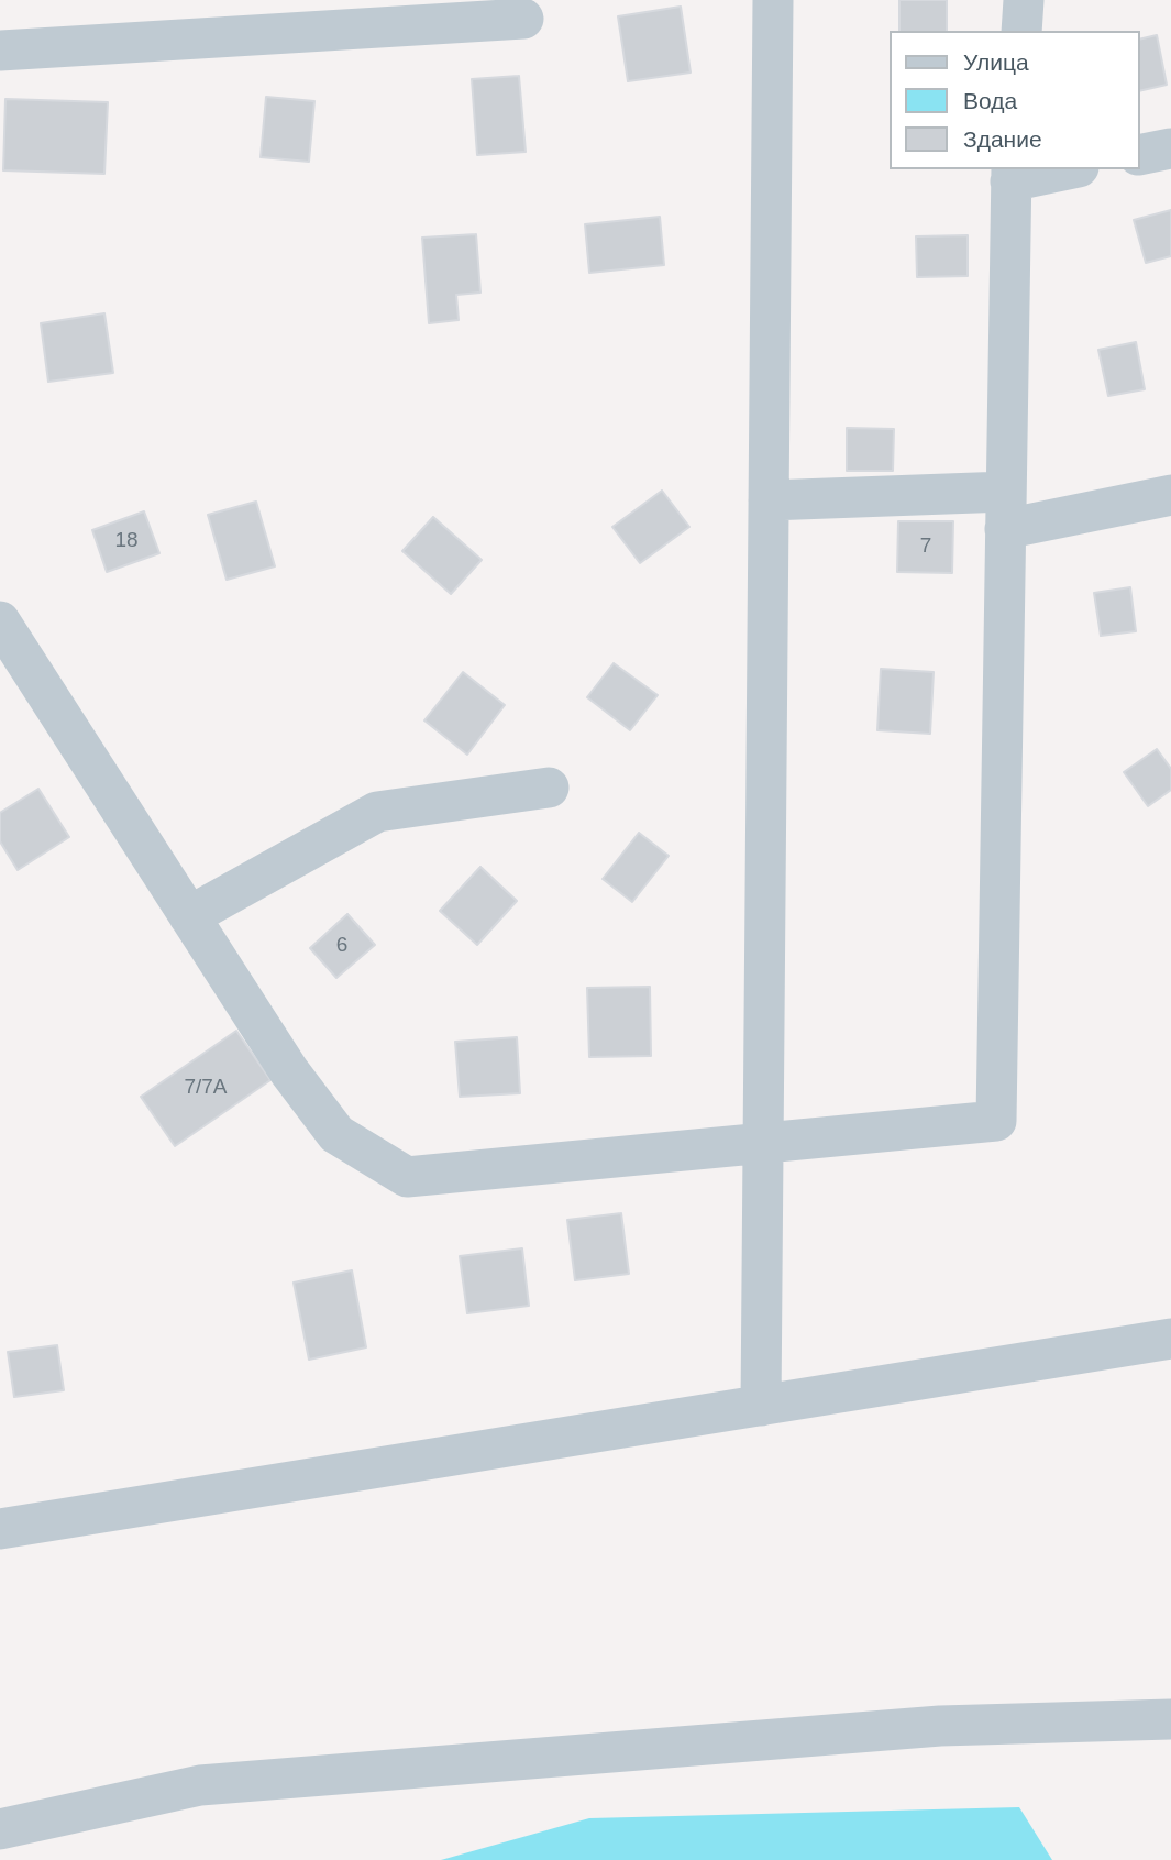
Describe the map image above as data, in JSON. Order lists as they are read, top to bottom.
{
  "house_numbers": [
    "18",
    "7",
    "6",
    "7/7А"
  ],
  "legend": ["Улица", "Вода", "Здание"]
}
